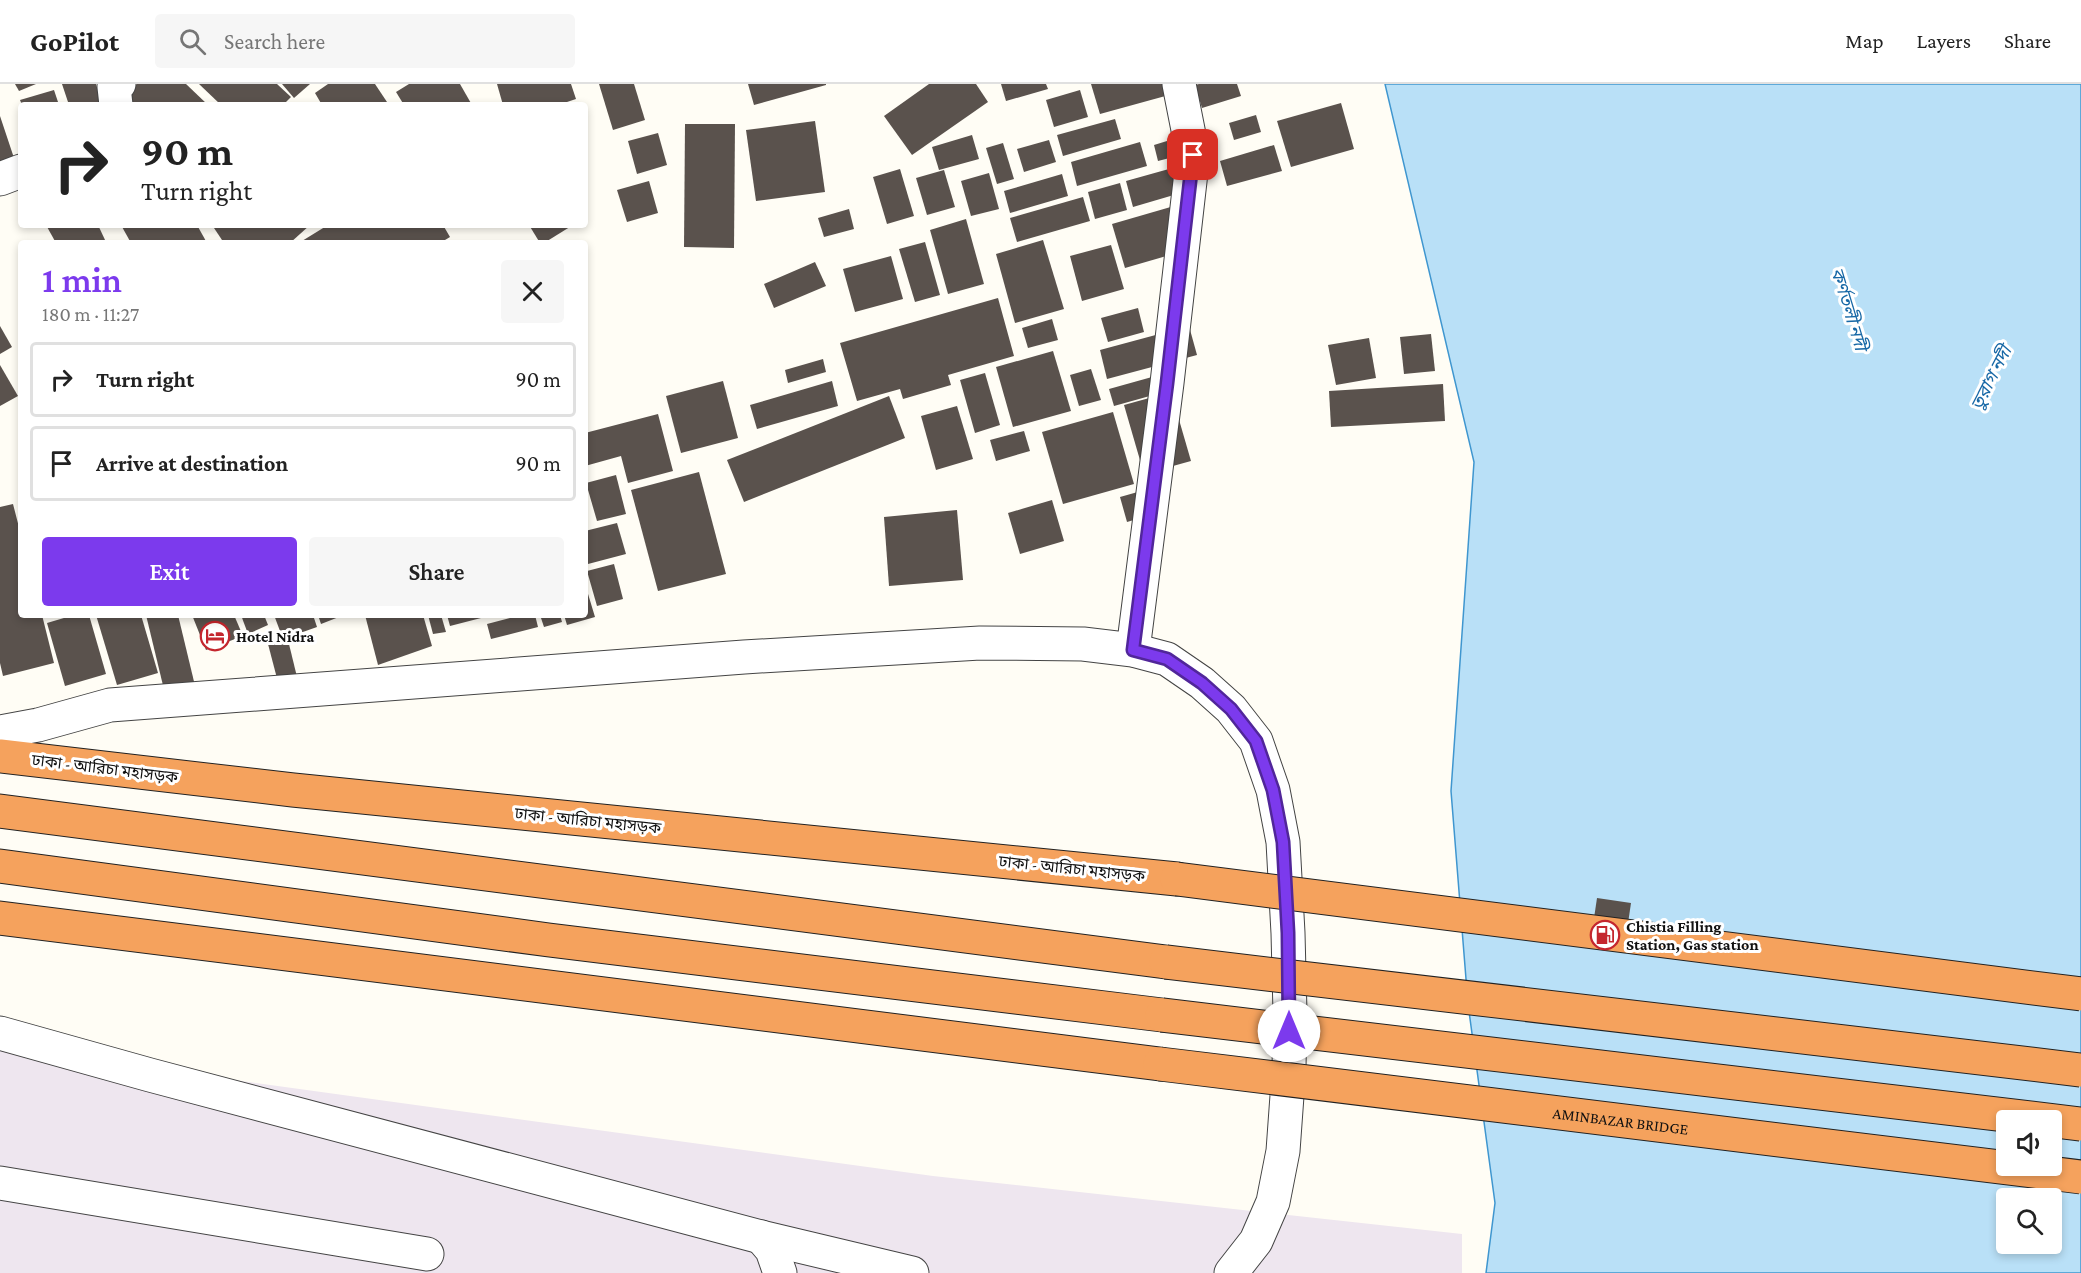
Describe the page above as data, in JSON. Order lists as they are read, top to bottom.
{
  "streets": {
    "highway": ["ঢাকা - আরিচা মহাসড়ক", "AMINBAZAR BRIDGE"]
  },
  "water": ["কর্ণতলী নদী", "তুরাগ নদী"],
  "places": {
    "hotel": ["Hotel Nidra"],
    "fuel station": ["Chistia Filling Station, Gas station"]
  },
  "page": {
    "header": "GoPilot",
    "search": "Search here",
    "nav": ["Map", "Layers", "Share"],
    "turn": ["90 m", "Turn right"],
    "heading": ["1 min", "180 m · 11:27"],
    "list": [
      {
        "name": "Turn right",
        "value": "90 m"
      },
      {
        "name": "Arrive at destination",
        "value": "90 m"
      }
    ],
    "buttons": ["Exit", "Share"]
  }
}
